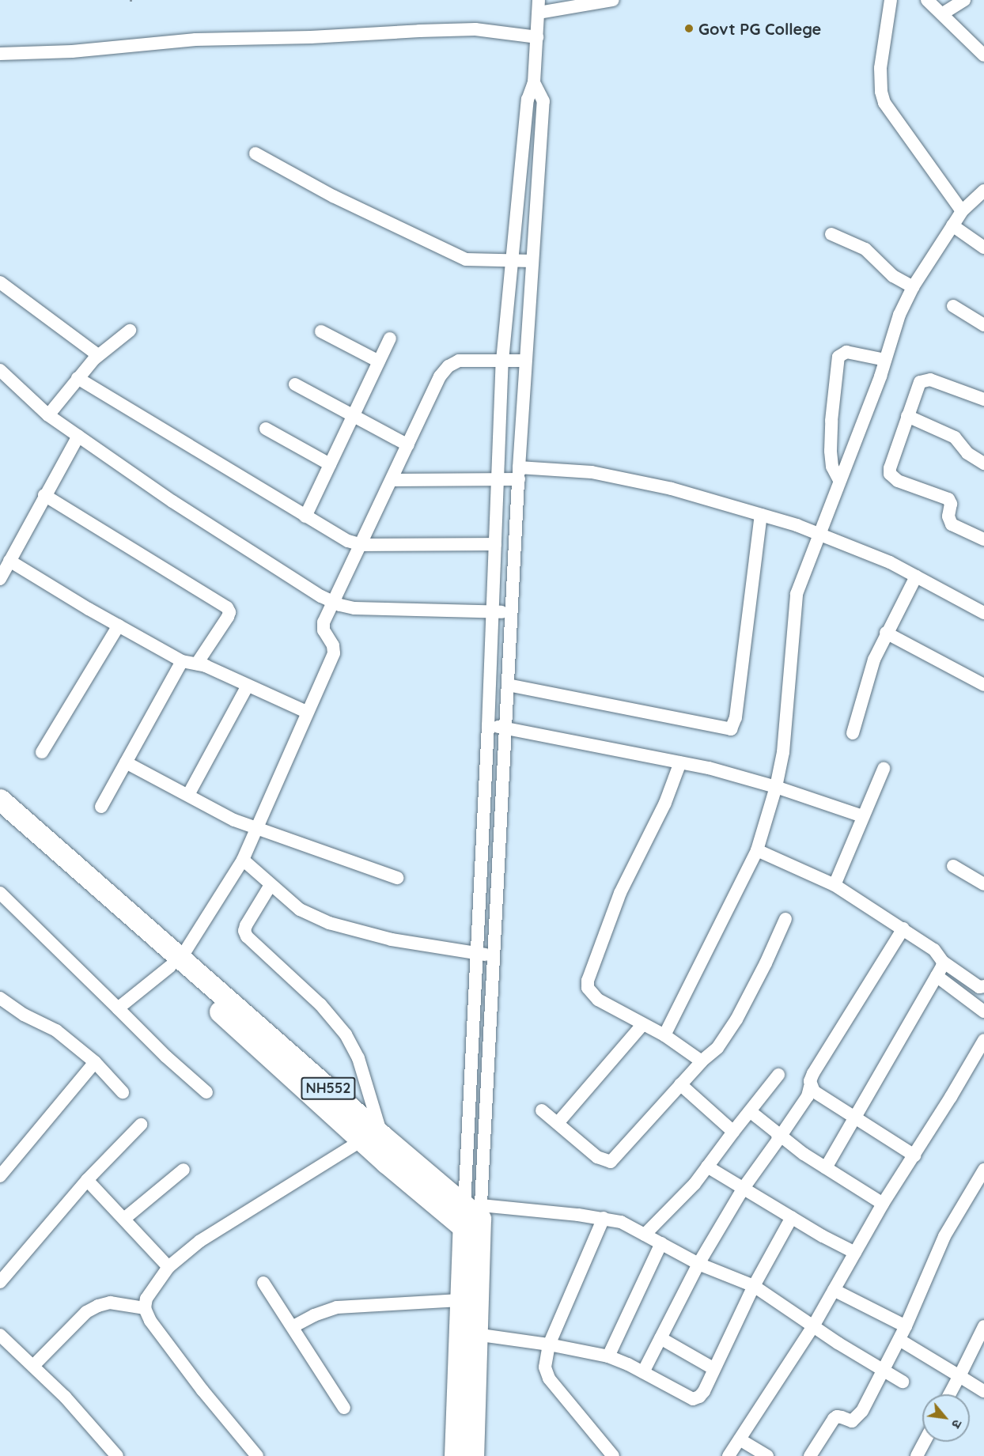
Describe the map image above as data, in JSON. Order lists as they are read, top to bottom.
{
  "streets": {
    "highway": ["NH552"]
  },
  "places": ["Govt PG College"],
  "north": "bottom right"
}
